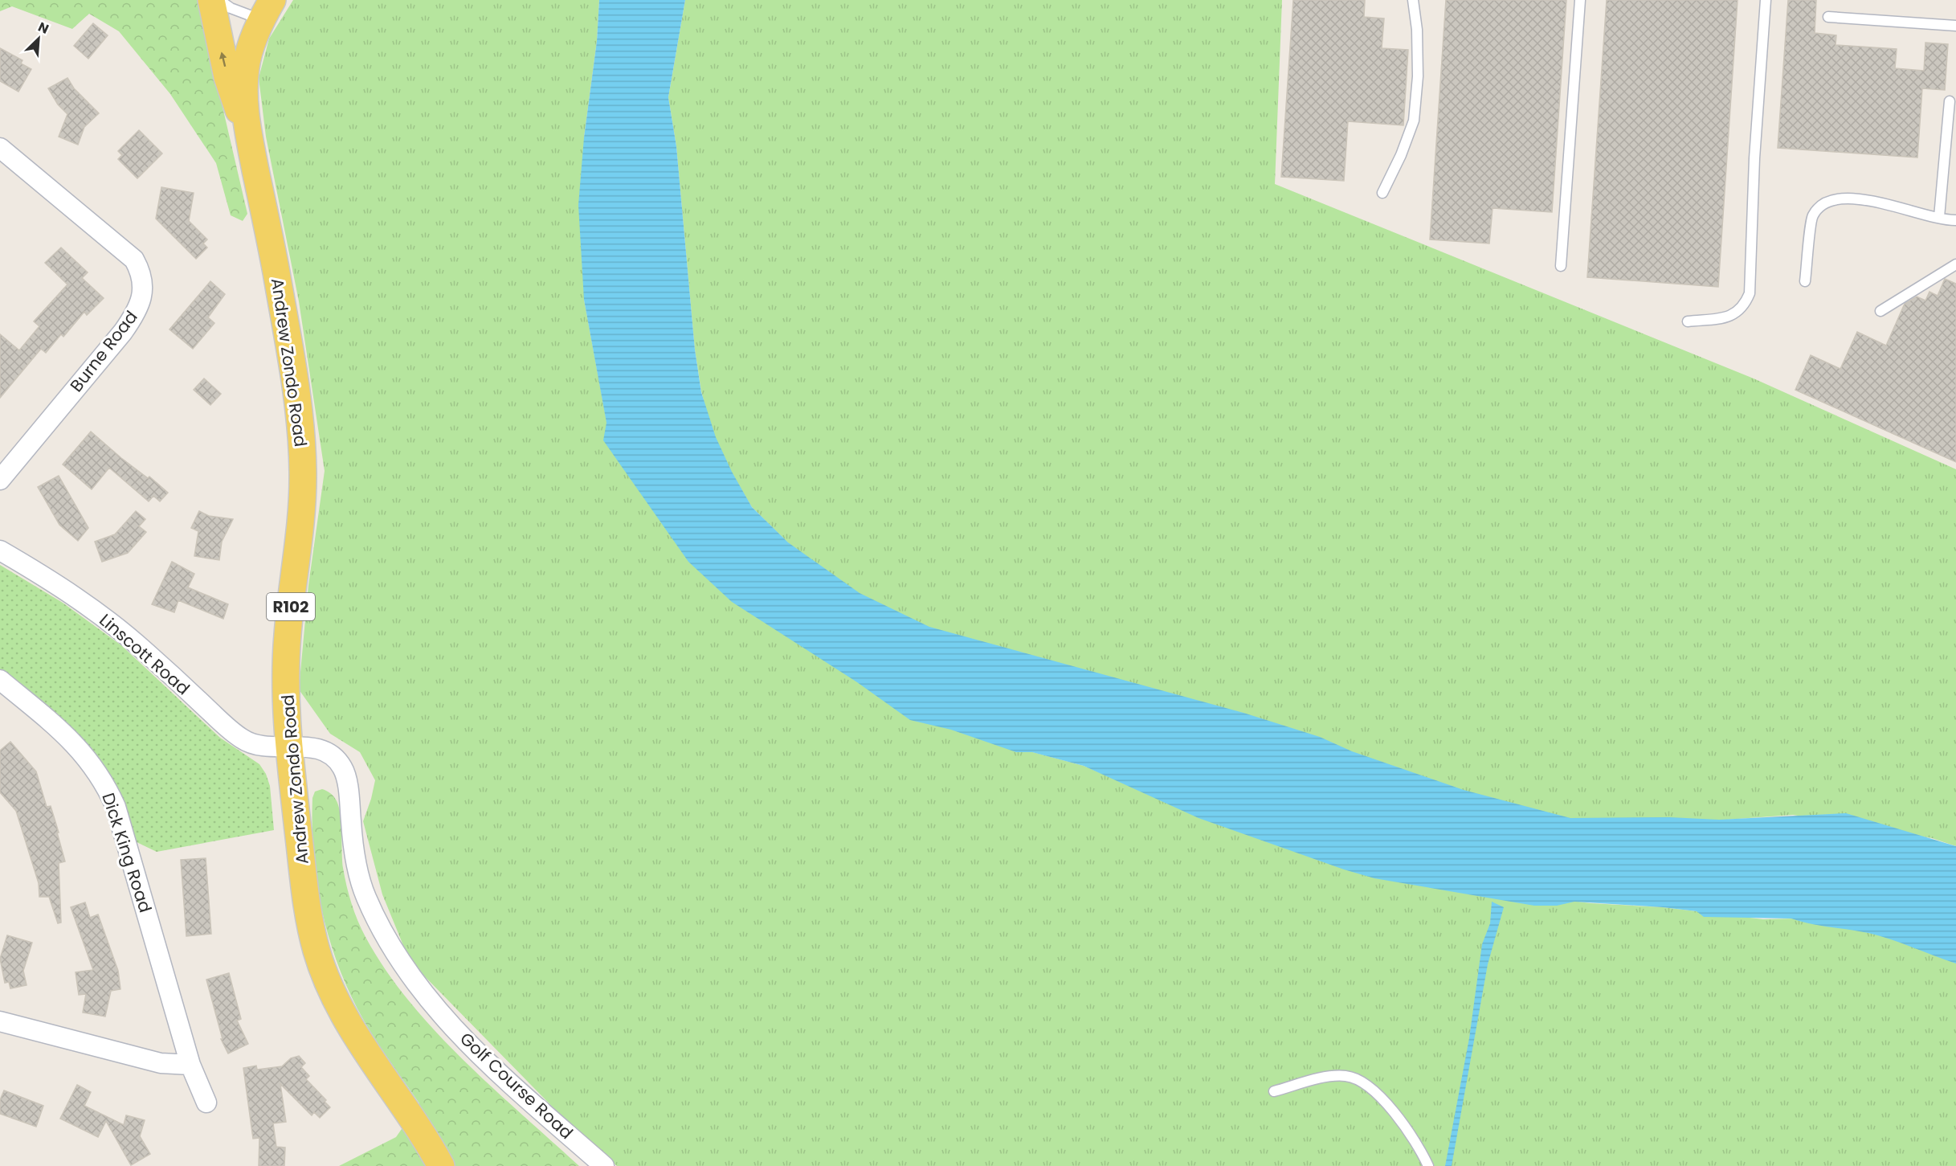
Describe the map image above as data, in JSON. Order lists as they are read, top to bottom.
{
  "streets": {
    "main road": ["Andrew Zondo Road", "R102"],
    "street": [
      "Burne Road",
      "Linscott Road",
      "Dick King Road",
      "Golf Course Road"
    ]
  },
  "crossings": [
    ["Andrew Zondo Road", "Linscott Road"],
    ["Andrew Zondo Road", "Golf Course Road"],
    ["Linscott Road", "Golf Course Road"]
  ],
  "north": "top right"
}
